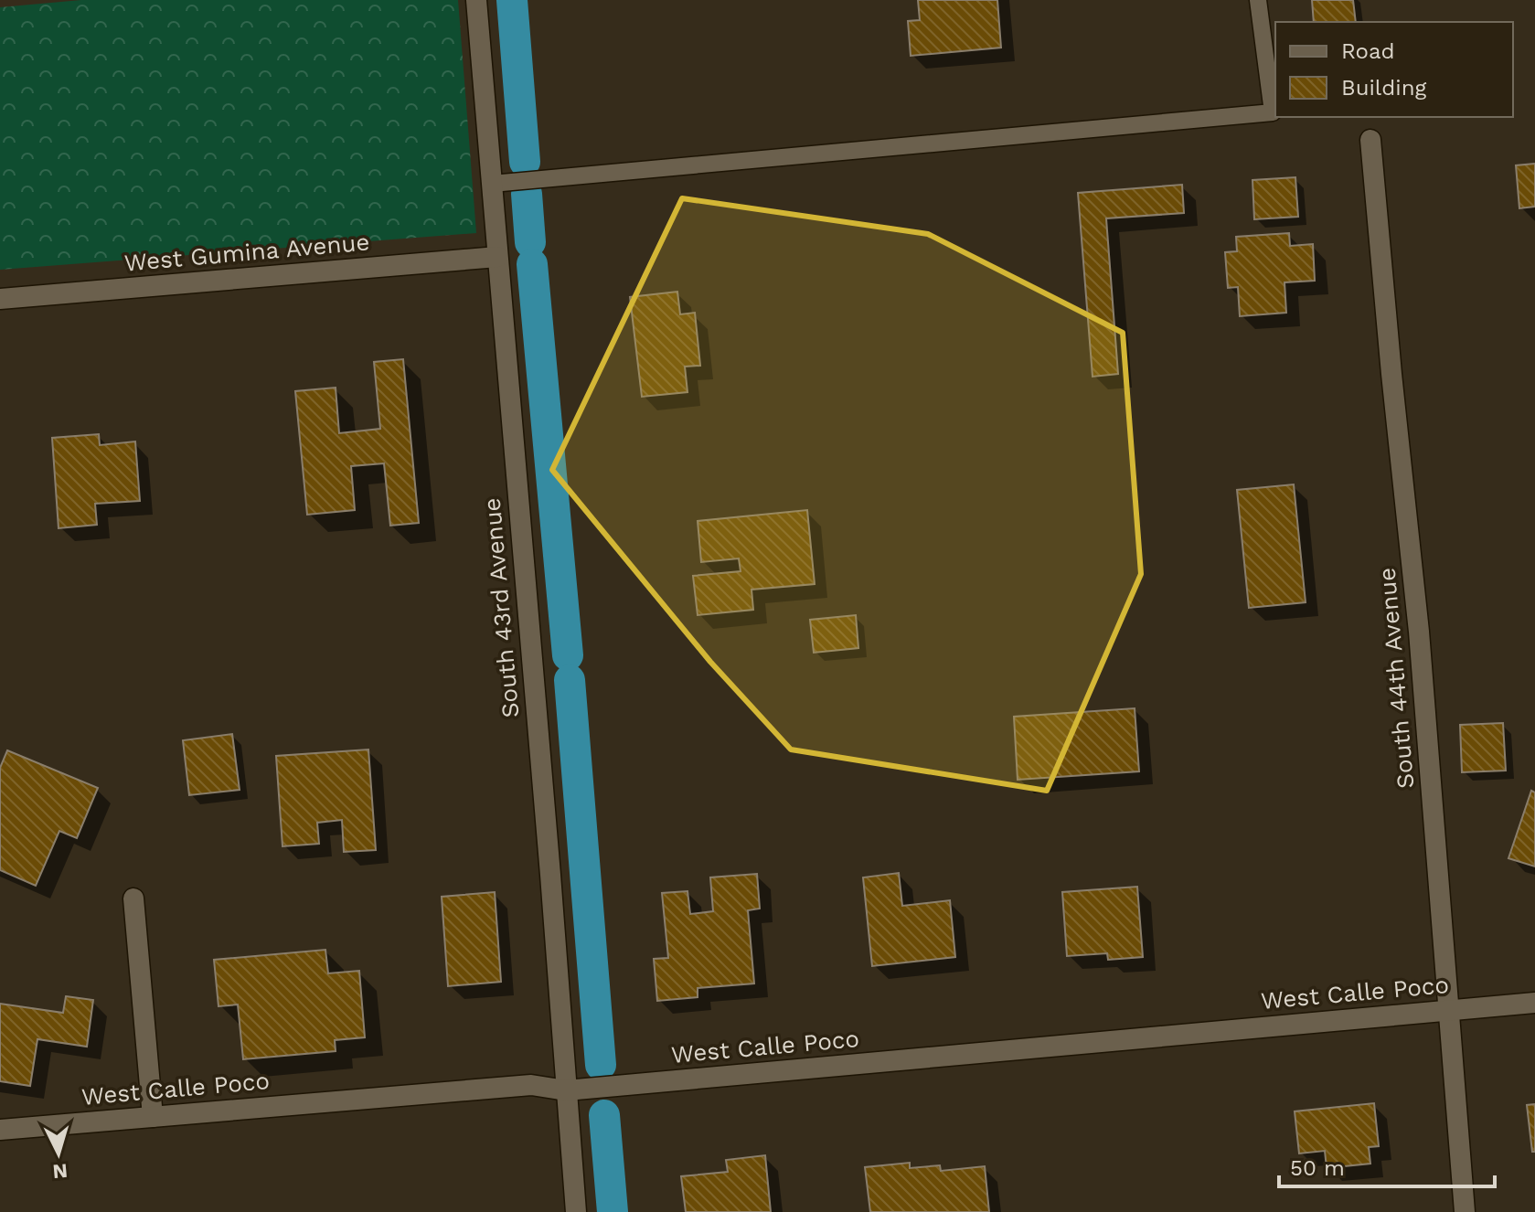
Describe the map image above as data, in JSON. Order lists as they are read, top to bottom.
{
  "streets": {
    "street": [
      "West Gumina Avenue",
      "South 43rd Avenue",
      "South 44th Avenue",
      "West Calle Poco"
    ]
  },
  "crossings": [
    ["West Gumina Avenue", "South 43rd Avenue"],
    ["South 43rd Avenue", "West Calle Poco"],
    ["South 44th Avenue", "West Calle Poco"]
  ],
  "legend": ["Road", "Building"],
  "scale_bar": "50 m",
  "north": "bottom"
}
